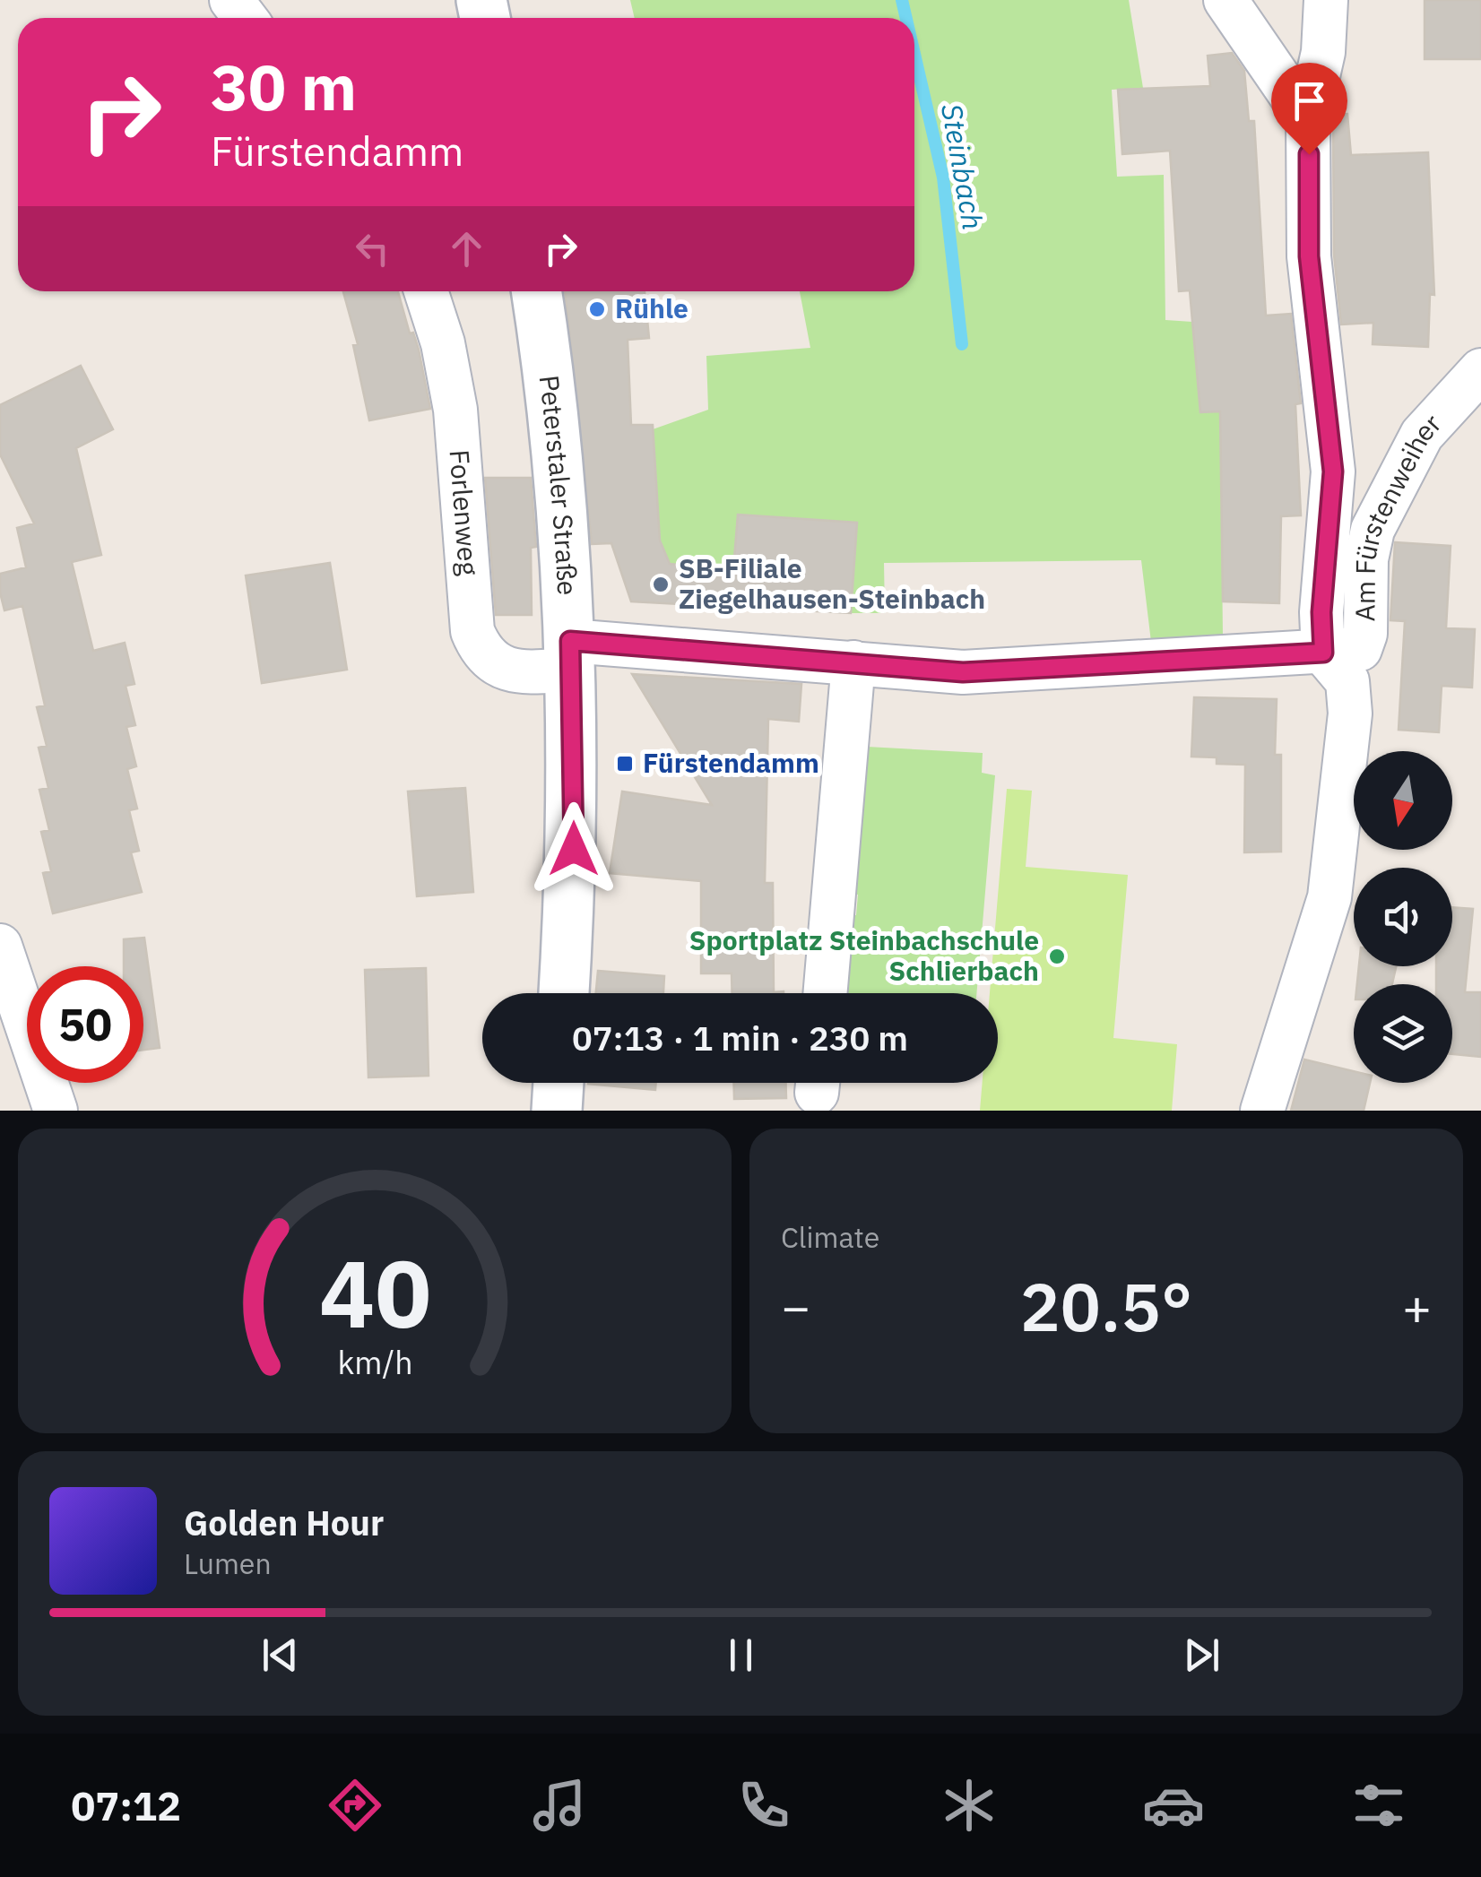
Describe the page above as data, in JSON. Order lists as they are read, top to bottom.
{
  "streets": {
    "main road": ["Peterstaler Straße"],
    "street": ["Forlenweg", "Am Fürstenweiher"]
  },
  "crossings": [
    ["Peterstaler Straße", "Forlenweg"]
  ],
  "water": ["Steinbach"],
  "places": {
    "other": ["Rühle", "SB-Filiale Ziegelhausen-Steinbach", "Sportplatz Steinbachschule Schlierbach"],
    "transit": ["Fürstendamm"]
  },
  "north": "bottom",
  "page": {
    "turn": ["30 m", "Fürstendamm"],
    "limit": "50",
    "trip": "07:13 · 1 min · 230 m",
    "tile": "Climate",
    "heat": ["−", "20.5°", "+"],
    "song": ["Golden Hour", "Lumen"],
    "tabs": "07:12",
    "gauge": ["40", "km/h"]
  }
}
